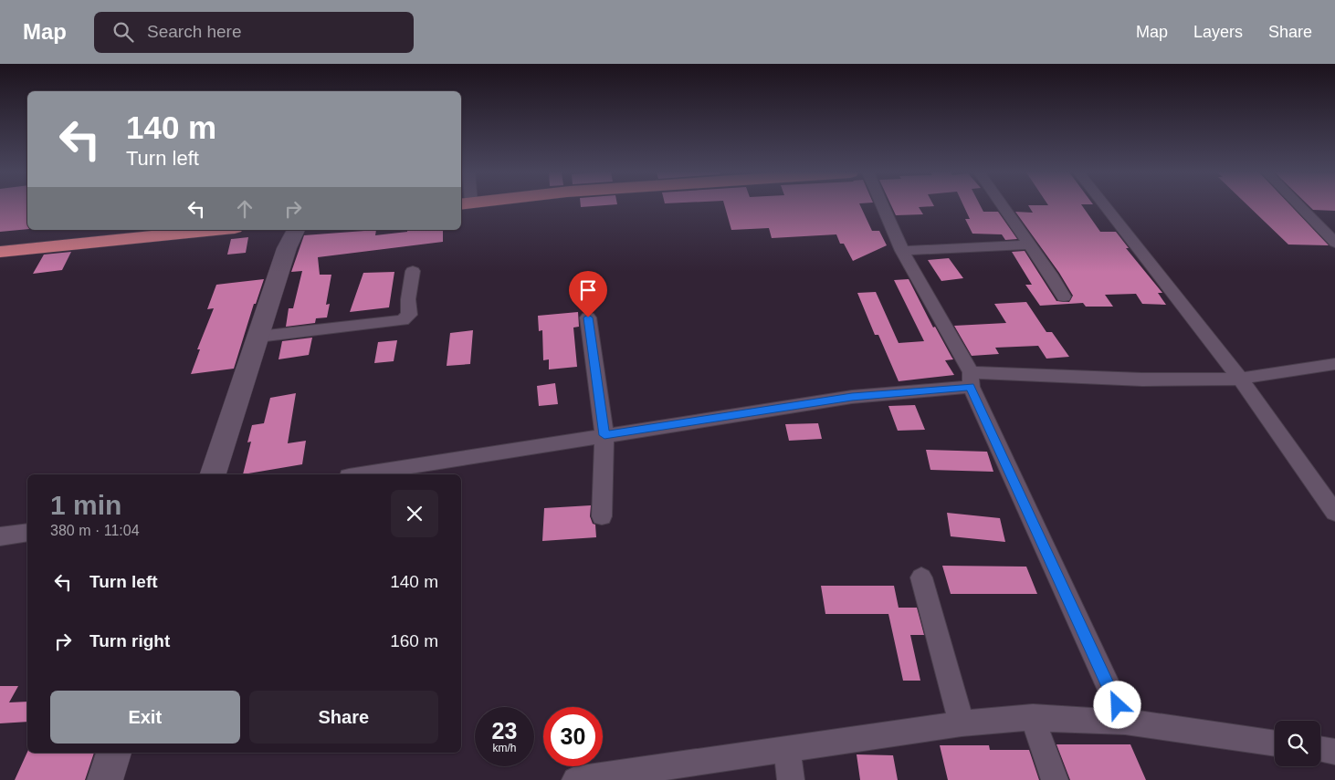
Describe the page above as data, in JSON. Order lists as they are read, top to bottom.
{
  "page": {
    "header": "Map",
    "search": "Search here",
    "nav": ["Map", "Layers", "Share"],
    "turn": ["140 m", "Turn left"],
    "heading": ["1 min", "380 m · 11:04"],
    "list": [
      {
        "name": "Turn left",
        "value": "140 m"
      },
      {
        "name": "Turn right",
        "value": "160 m"
      }
    ],
    "buttons": ["Exit", "Share"],
    "speed": "23 km/h",
    "limit": "30"
  }
}
